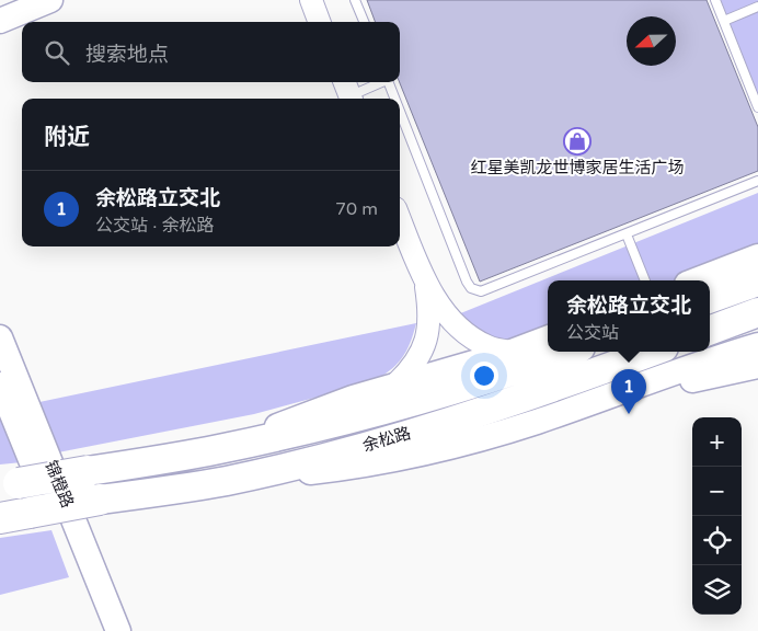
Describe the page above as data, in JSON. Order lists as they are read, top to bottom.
{
  "streets": {
    "highway": ["余松路"],
    "main road": ["锦橙路"]
  },
  "places": {
    "shop": ["红星美凯龙世博家居生活广场"]
  },
  "north": "left",
  "page": {
    "search": "搜索地点",
    "heading": "附近",
    "list": [
      {
        "mark": "1",
        "name": "余松路立交北",
        "note": "公交站 · 余松路",
        "value": "70 m"
      }
    ],
    "popup": ["余松路立交北", "公交站"],
    "pins": "1",
    "map_buttons": ["+", "−"]
  }
}
